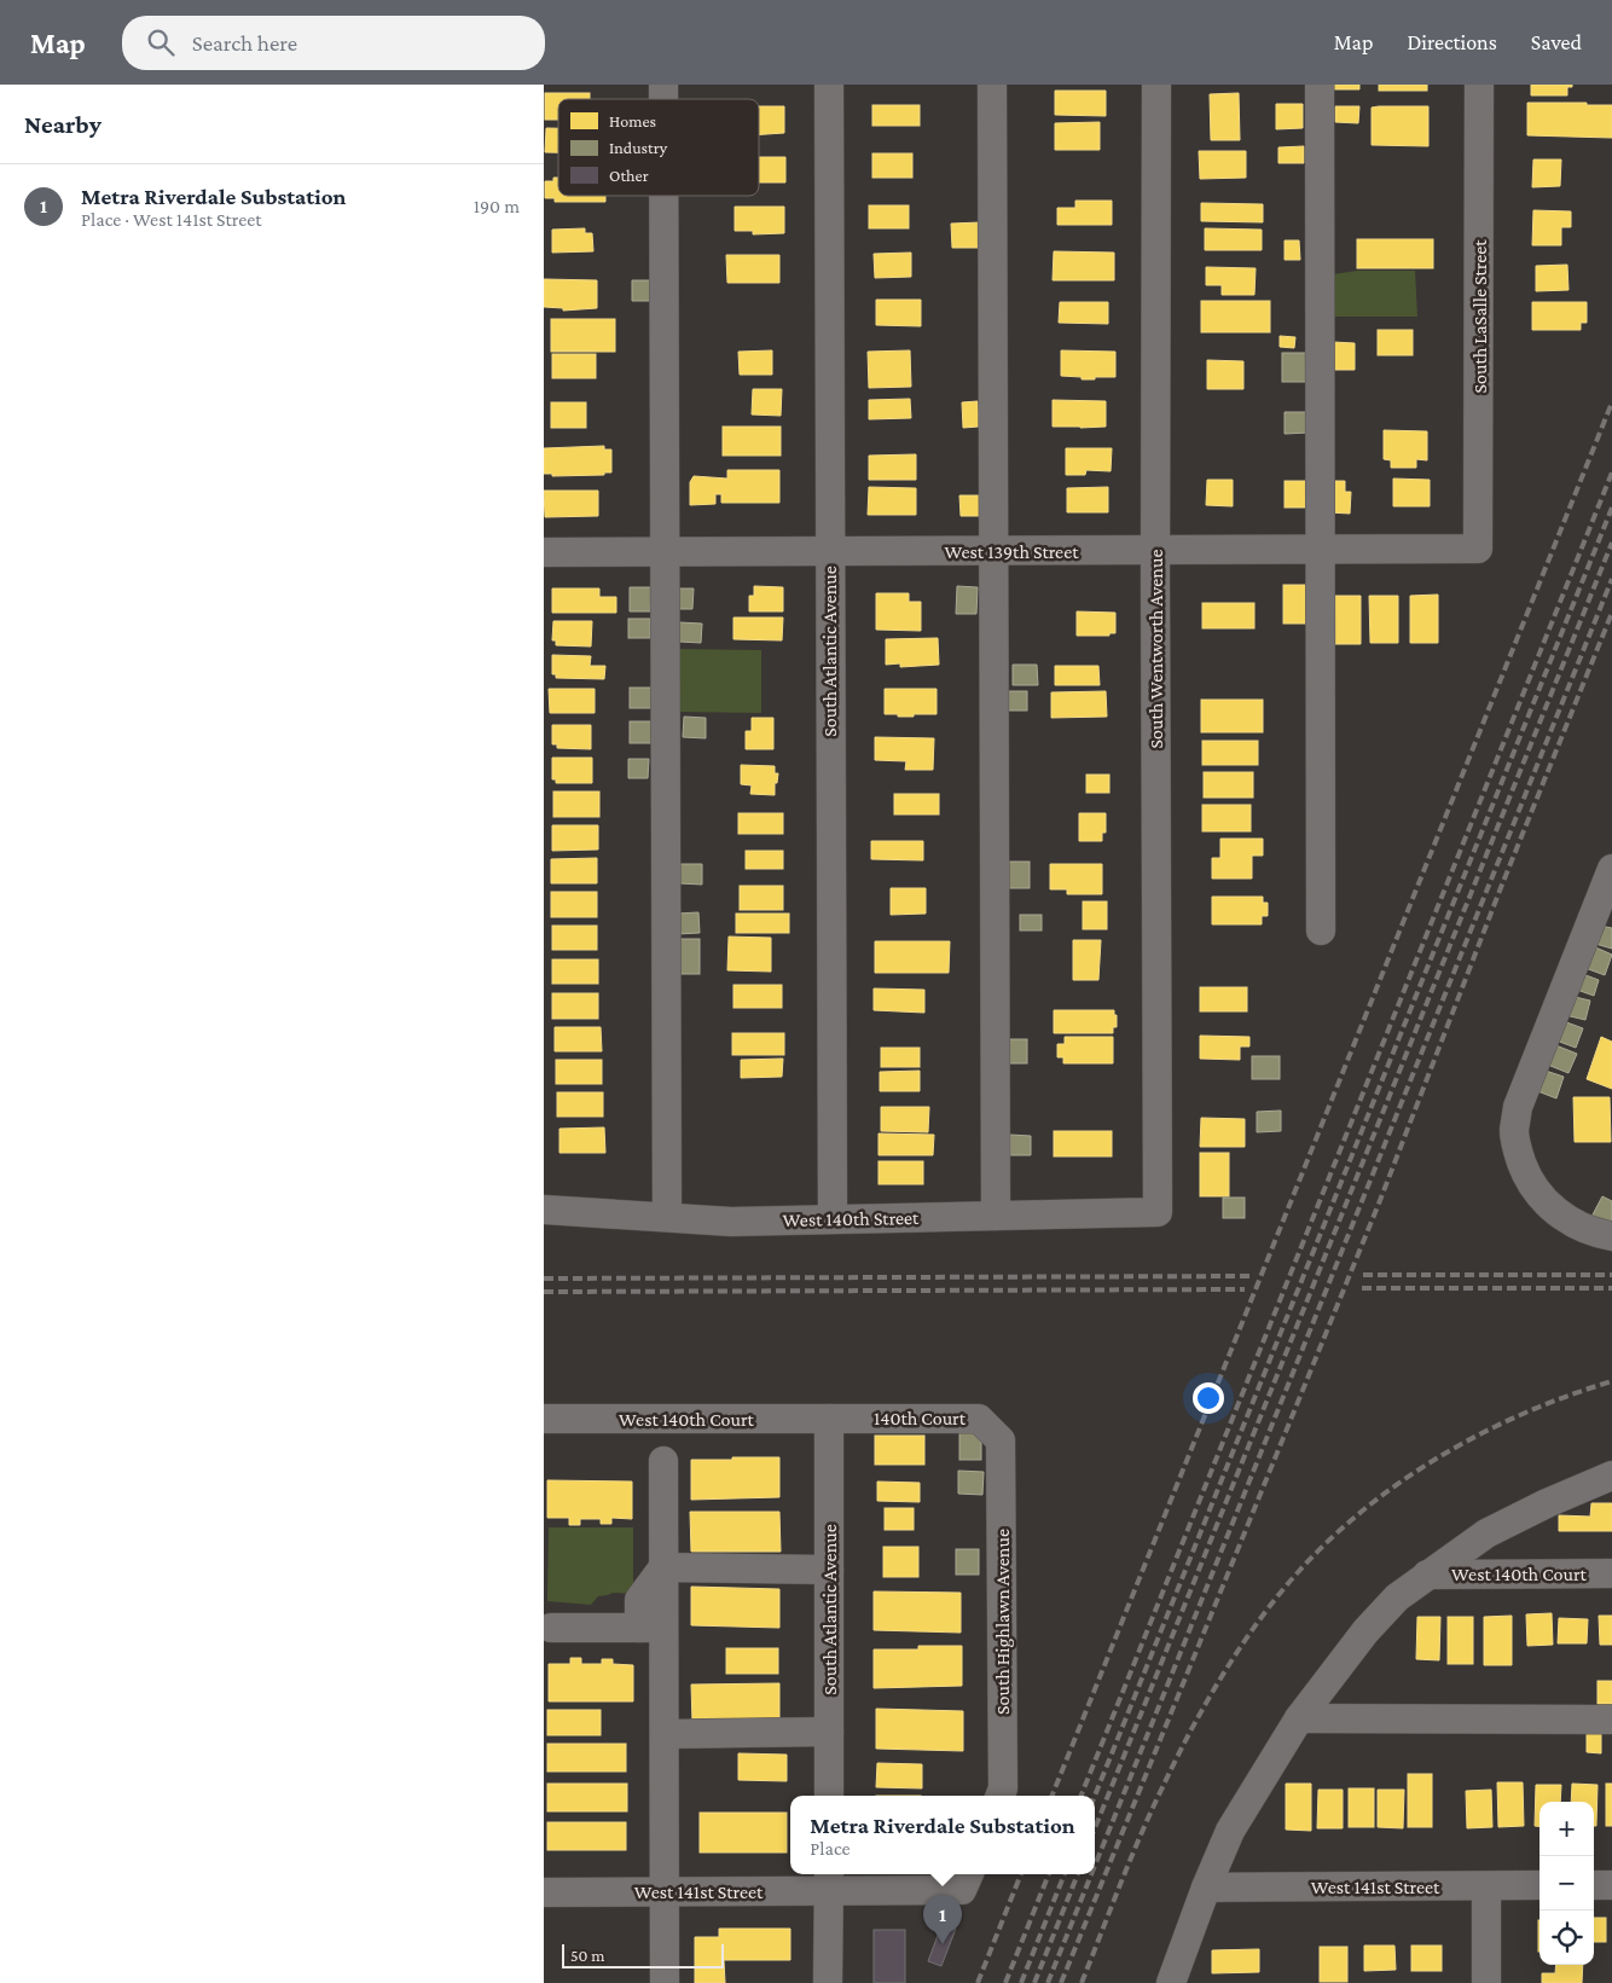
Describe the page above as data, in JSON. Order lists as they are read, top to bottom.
{
  "streets": {
    "street": [
      "South LaSalle Street",
      "West 139th Street",
      "South Wentworth Avenue",
      "South Atlantic Avenue",
      "West 140th Street",
      "140th Court",
      "West 140th Court",
      "South Highlawn Avenue",
      "West 141st Street"
    ]
  },
  "crossings": [
    ["South LaSalle Street", "West 139th Street"],
    ["West 139th Street", "South Wentworth Avenue"],
    ["West 139th Street", "South Atlantic Avenue"],
    ["South Wentworth Avenue", "West 140th Street"],
    ["South Atlantic Avenue", "West 140th Street"],
    ["South Atlantic Avenue", "140th Court"],
    ["South Atlantic Avenue", "West 140th Court"],
    ["140th Court", "West 140th Court"],
    ["140th Court", "South Highlawn Avenue"]
  ],
  "legend": ["Homes", "Industry", "Other"],
  "scale_bar": "50 m",
  "page": {
    "header": "Map",
    "search": "Search here",
    "nav": ["Map", "Directions", "Saved"],
    "heading": "Nearby",
    "list": [
      {
        "mark": "1",
        "name": "Metra Riverdale Substation",
        "note": "Place · West 141st Street",
        "value": "190 m"
      }
    ],
    "popup": ["Metra Riverdale Substation", "Place"],
    "map_buttons": ["+", "−"],
    "pins": "1",
    "scale": "50 m"
  }
}
